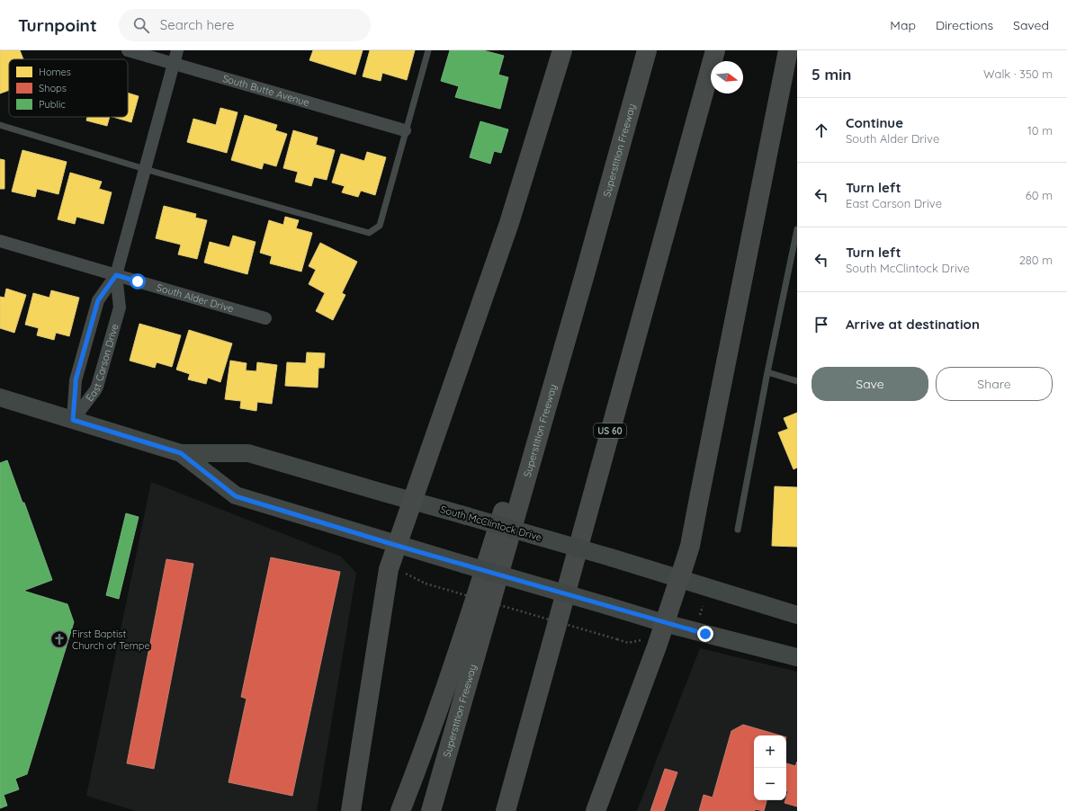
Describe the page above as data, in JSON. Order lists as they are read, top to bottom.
{
  "streets": {
    "highway": ["Superstition Freeway", "US 60"],
    "main road": ["South McClintock Drive"],
    "street": ["South Butte Avenue", "South Alder Drive", "East Carson Drive"]
  },
  "crossings": [
    ["South Butte Avenue", "East Carson Drive"],
    ["South Alder Drive", "East Carson Drive"],
    ["East Carson Drive", "South McClintock Drive"]
  ],
  "places": {
    "church": ["First Baptist Church of Tempe"]
  },
  "legend": ["Homes", "Shops", "Public"],
  "north": "right",
  "page": {
    "header": "Turnpoint",
    "search": "Search here",
    "nav": ["Map", "Directions", "Saved"],
    "heading": ["5 min", "Walk · 350 m"],
    "list": [
      ["Continue", "South Alder Drive", "10 m"],
      ["Turn left", "East Carson Drive", "60 m"],
      ["Turn left", "South McClintock Drive", "280 m"],
      "Arrive at destination"
    ],
    "buttons": ["Save", "Share"],
    "map_buttons": ["+", "−"]
  }
}
